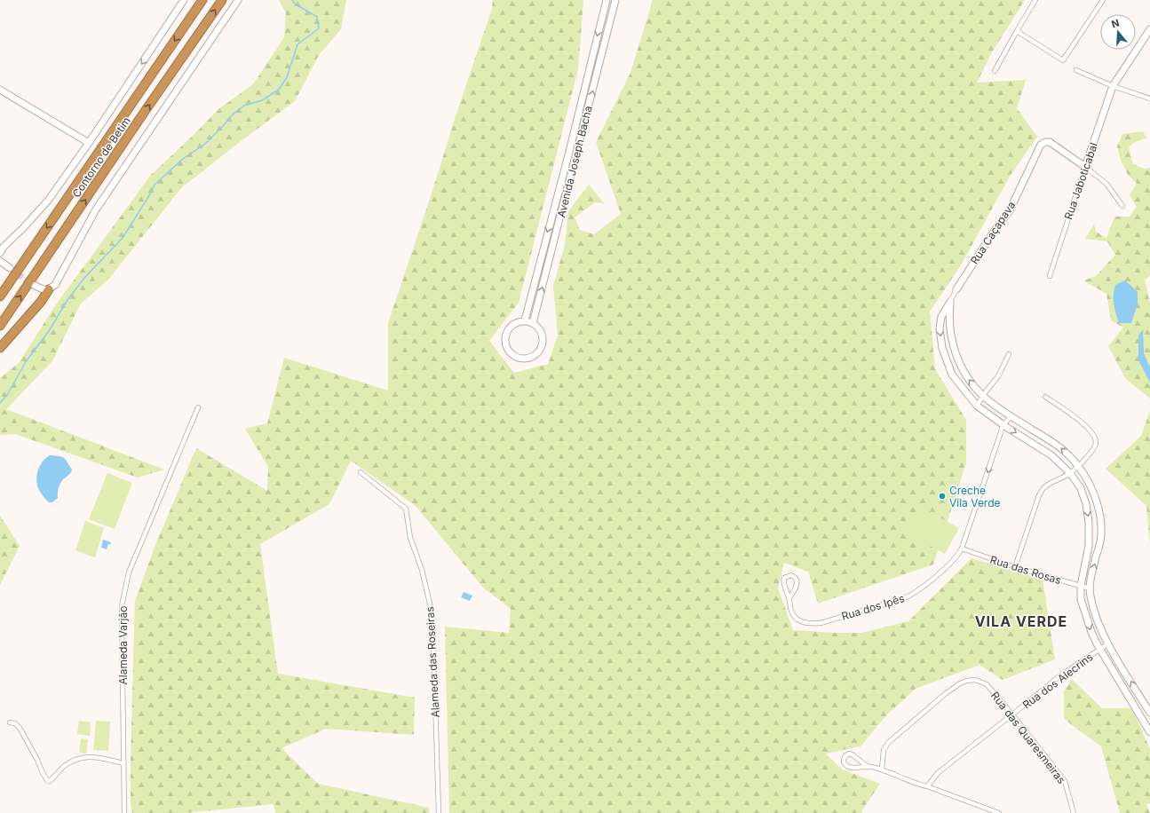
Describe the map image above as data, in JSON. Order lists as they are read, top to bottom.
{
  "streets": {
    "highway": ["Contorno de Betim"],
    "street": [
      "Avenida Joseph Bacha",
      "Rua Jaboticabal",
      "Rua Caçapava",
      "Rua das Rosas",
      "Rua dos Ipês",
      "Alameda Varjão",
      "Alameda das Roseiras",
      "Rua dos Alecrins",
      "Rua das Quaresmeiras"
    ]
  },
  "crossings": [
    ["Rua Jaboticabal", "Rua Caçapava"],
    ["Rua das Rosas", "Rua dos Ipês"],
    ["Rua dos Alecrins", "Rua das Quaresmeiras"]
  ],
  "districts": ["VILA VERDE"],
  "places": ["Creche Vila Verde"],
  "north": "top"
}
